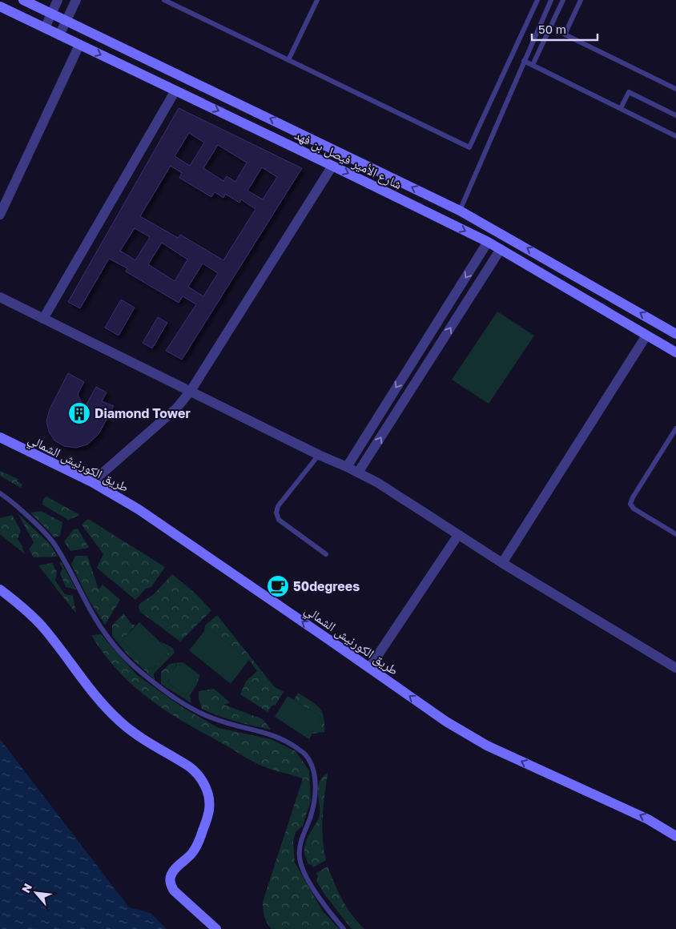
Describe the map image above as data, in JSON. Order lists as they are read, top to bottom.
{
  "streets": {
    "main road": ["شارع الأمير فيصل بن فهد", "طريق الكورنيش الشمالي"]
  },
  "one_way": ["طريق الكورنيش الشمالي"],
  "places": {
    "building": ["Diamond Tower"],
    "cafe": ["50degrees"]
  },
  "scale_bar": "50 m",
  "north": "top left"
}
